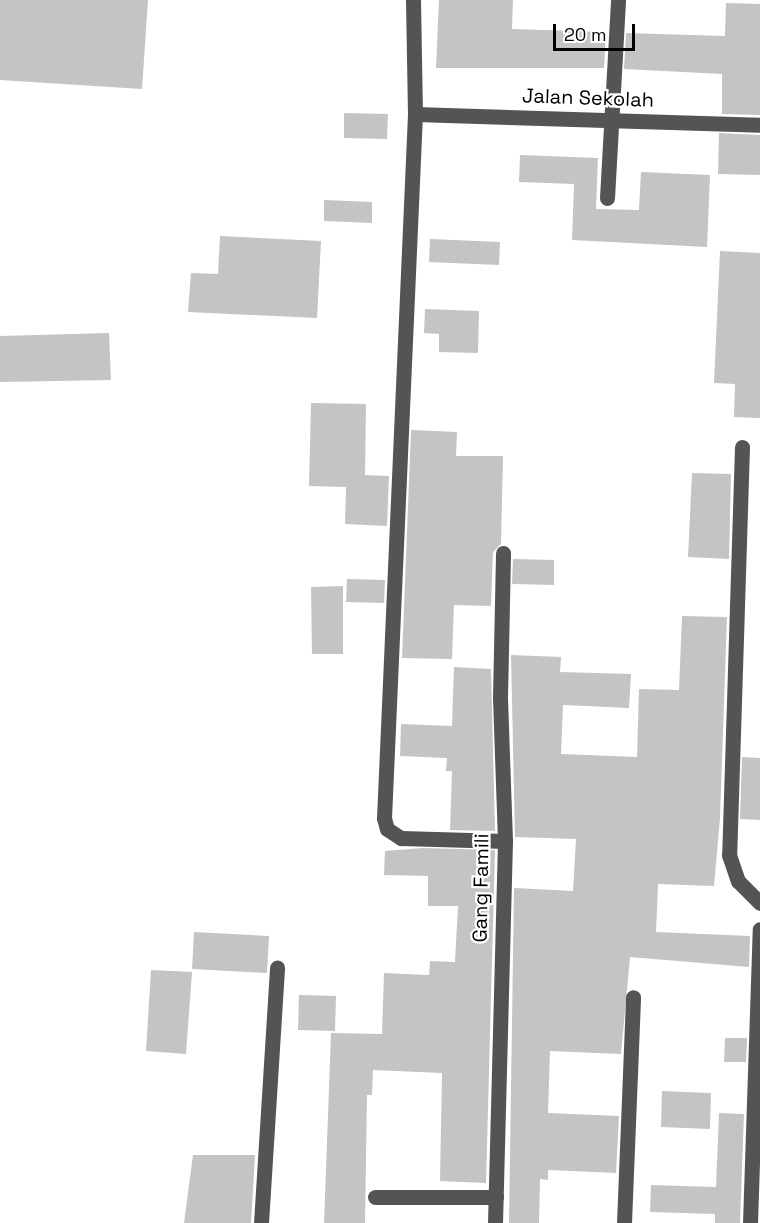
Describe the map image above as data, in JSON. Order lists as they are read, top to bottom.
{
  "streets": {
    "street": ["Jalan Sekolah", "Gang Famili"]
  },
  "scale_bar": "20 m"
}
